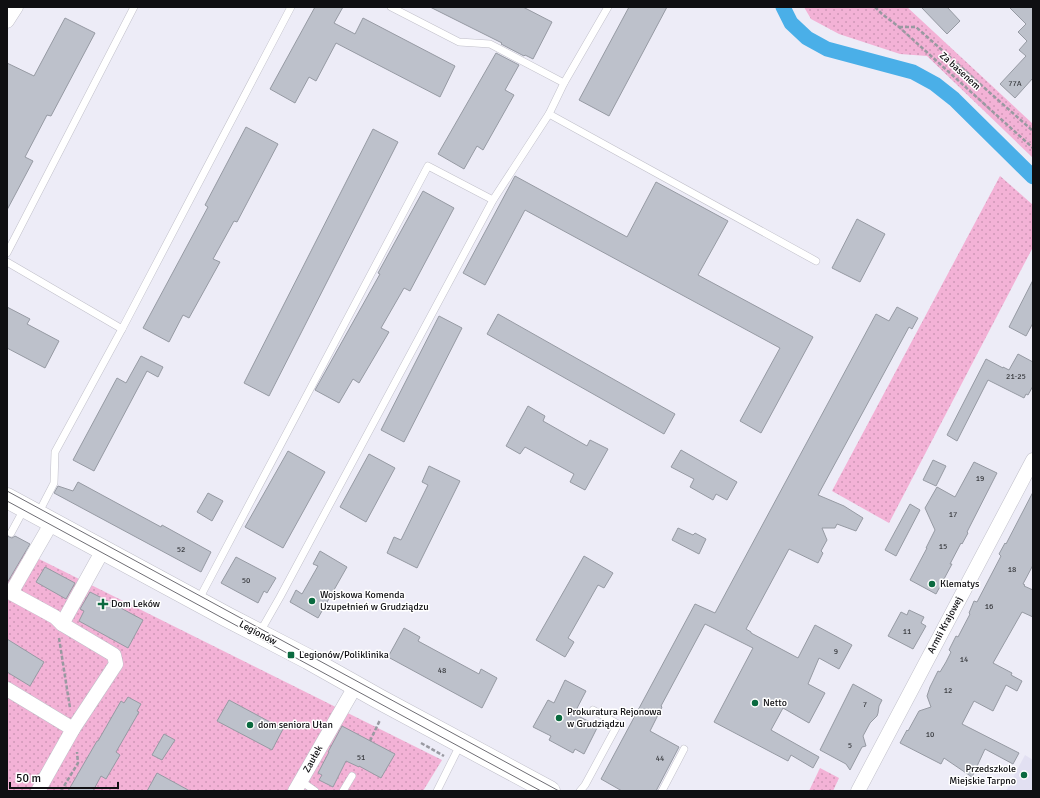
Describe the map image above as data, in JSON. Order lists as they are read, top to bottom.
{
  "streets": {
    "street": ["Armii Krajowej", "Legionów", "Zaułek"],
    "path": ["Za basenem"]
  },
  "crossings": [
    ["Legionów", "Zaułek"]
  ],
  "places": {
    "other": [
      "Klematys",
      "Wojskowa Komenda Uzupełnień w Grudziądzu",
      "Netto",
      "Prokuratura Rejonowa w Grudziądzu",
      "dom seniora Ułan",
      "Przedszkole Miejskie Tarpno"
    ],
    "health": ["Dom Leków"],
    "transit": ["Legionów/Poliklinika"]
  },
  "house_numbers": [
    "77A",
    "21-25",
    "19",
    "17",
    "15",
    "52",
    "18",
    "50",
    "16",
    "11",
    "9",
    "14",
    "48",
    "12",
    "7",
    "10",
    "5",
    "51",
    "44"
  ],
  "scale_bar": "50 m"
}
